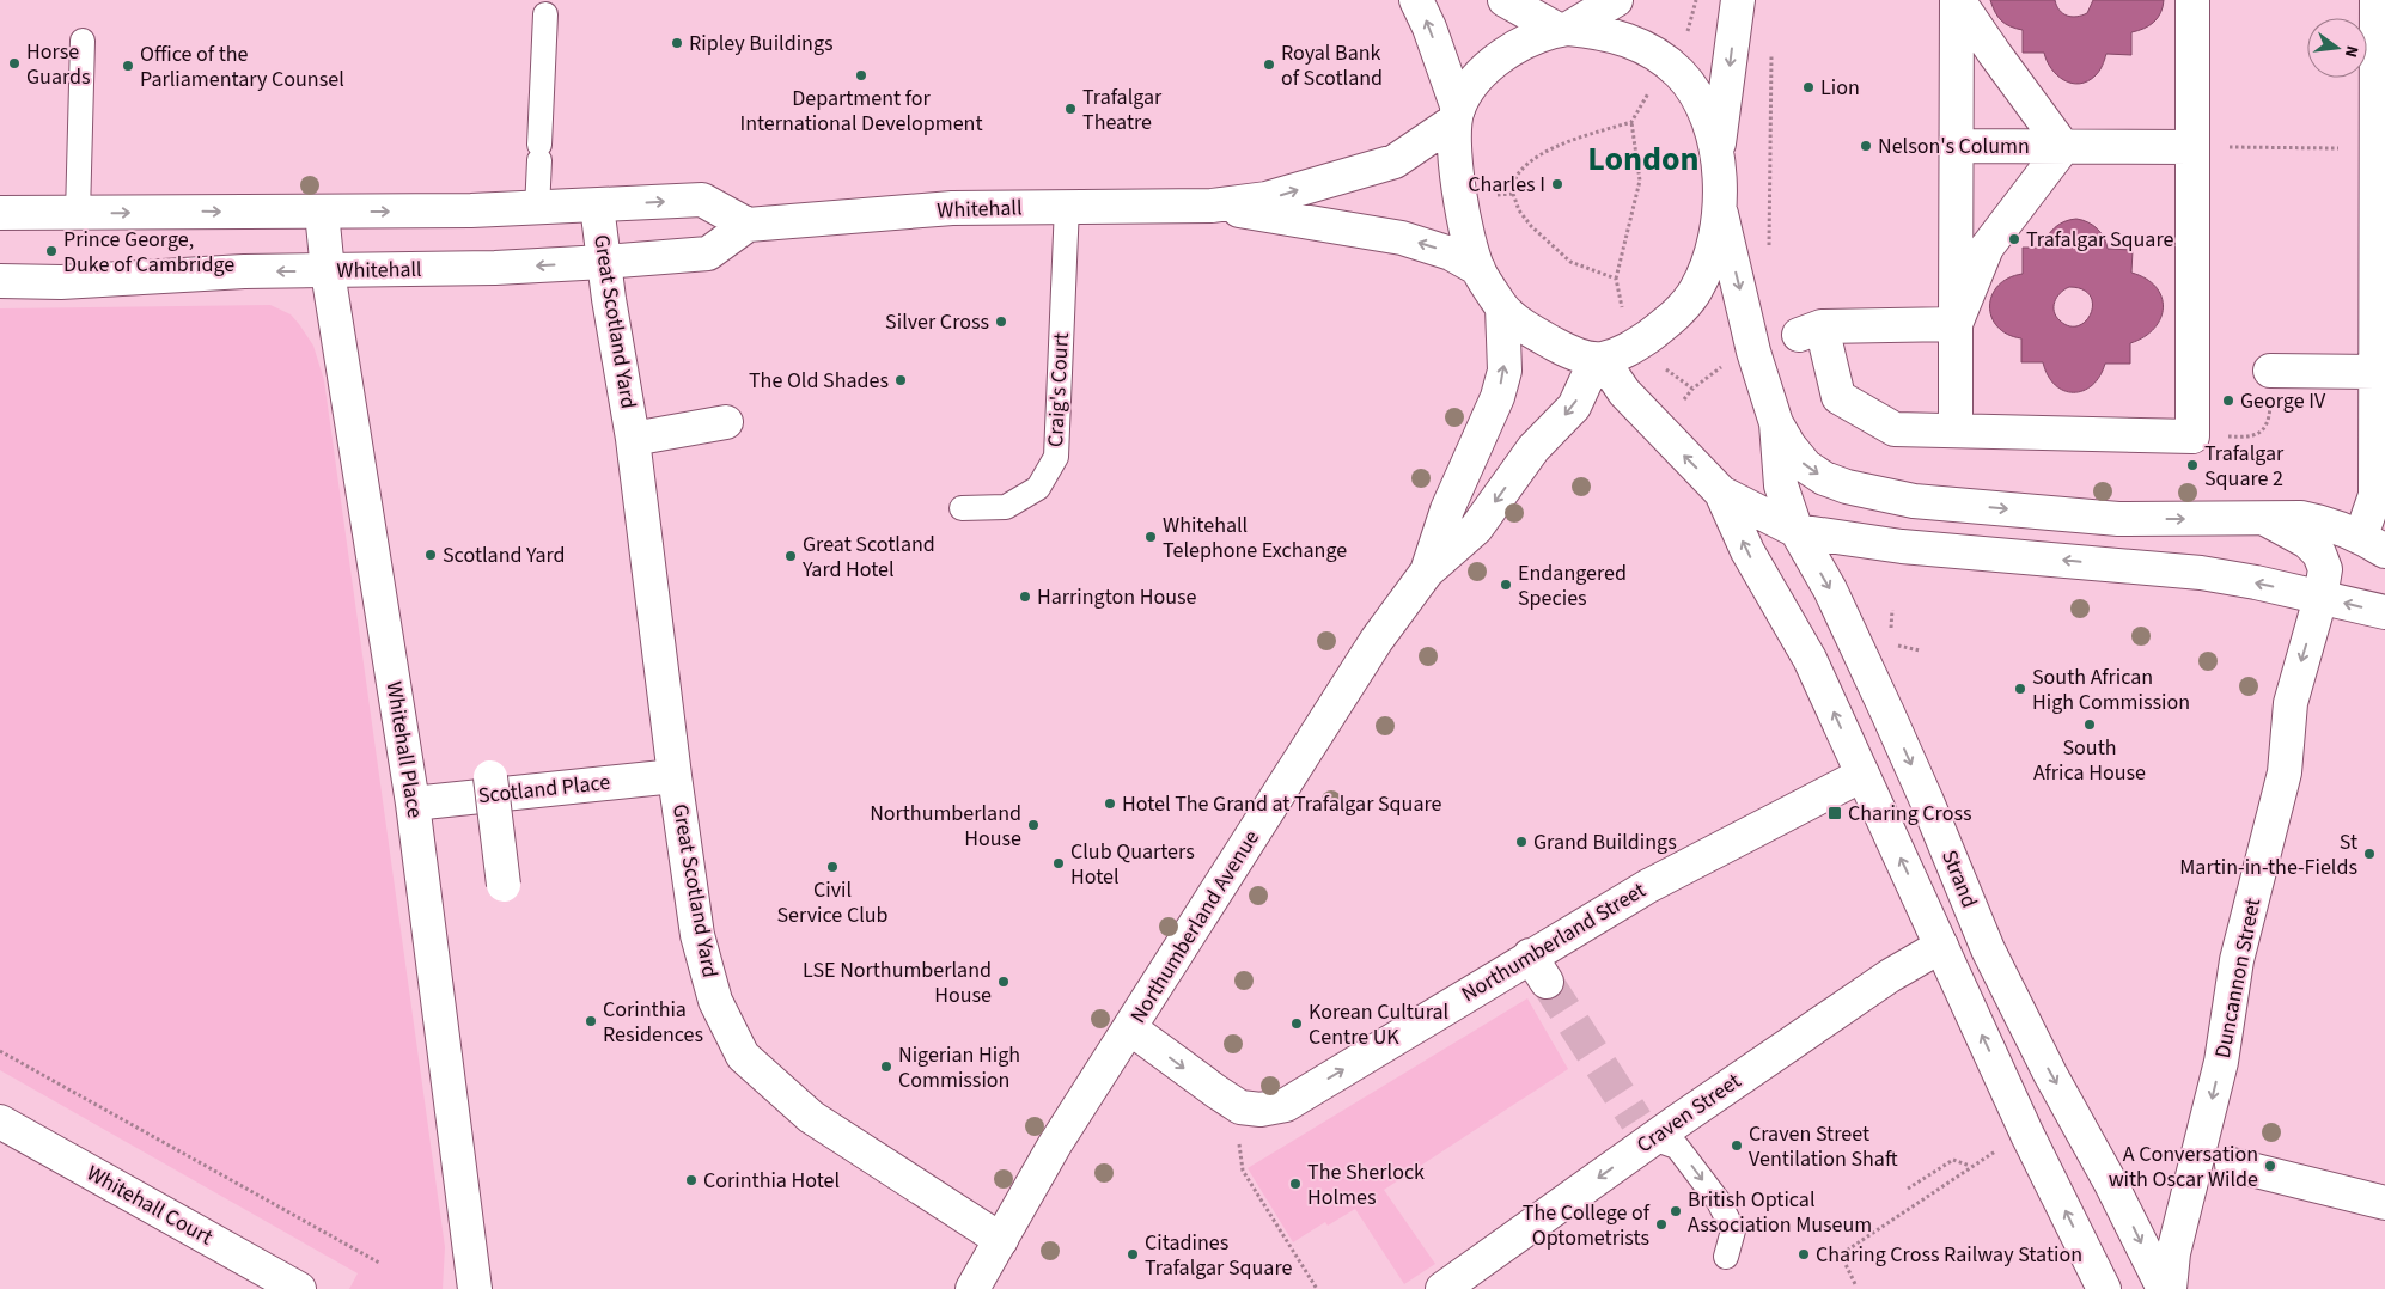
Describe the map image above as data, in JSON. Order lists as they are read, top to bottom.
{
  "streets": {
    "main road": [
      "Whitehall",
      "Great Scotland Yard",
      "Whitehall Place",
      "Scotland Place",
      "Strand",
      "Northumberland Avenue",
      "Northumberland Street",
      "Duncannon Street",
      "Craven Street",
      "Whitehall Court"
    ],
    "lane": ["Craig's Court"]
  },
  "crossings": [
    ["Whitehall", "Great Scotland Yard"],
    ["Whitehall", "Craig's Court"],
    ["Whitehall", "Whitehall Place"],
    ["Great Scotland Yard", "Scotland Place"],
    ["Great Scotland Yard", "Northumberland Avenue"],
    ["Whitehall Place", "Scotland Place"],
    ["Strand", "Northumberland Street"],
    ["Strand", "Craven Street"]
  ],
  "one_way": ["Northumberland Street", "Duncannon Street", "Craven Street"],
  "districts": ["London"],
  "places": {
    "other": [
      "Ripley Buildings",
      "Horse Guards",
      "Royal Bank of Scotland",
      "Office of the Parliamentary Counsel",
      "Department for International Development",
      "Lion",
      "Trafalgar Theatre",
      "Nelson's Column",
      "Charles I",
      "Trafalgar Square",
      "Prince George, Duke of Cambridge",
      "Silver Cross",
      "The Old Shades",
      "George IV",
      "Trafalgar Square 2",
      "Whitehall Telephone Exchange",
      "Scotland Yard",
      "Great Scotland Yard Hotel",
      "Endangered Species",
      "Harrington House",
      "South African High Commission",
      "South Africa House",
      "Hotel The Grand at Trafalgar Square",
      "Northumberland House",
      "Grand Buildings",
      "St Martin-in-the-Fields",
      "Club Quarters Hotel",
      "Civil Service Club",
      "LSE Northumberland House",
      "Corinthia Residences",
      "Korean Cultural Centre UK",
      "Nigerian High Commission",
      "Craven Street Ventilation Shaft",
      "A Conversation with Oscar Wilde",
      "Corinthia Hotel",
      "The Sherlock Holmes",
      "British Optical Association Museum",
      "The College of Optometrists",
      "Citadines Trafalgar Square",
      "Charing Cross Railway Station"
    ],
    "transit": ["Charing Cross"]
  },
  "north": "right"
}
